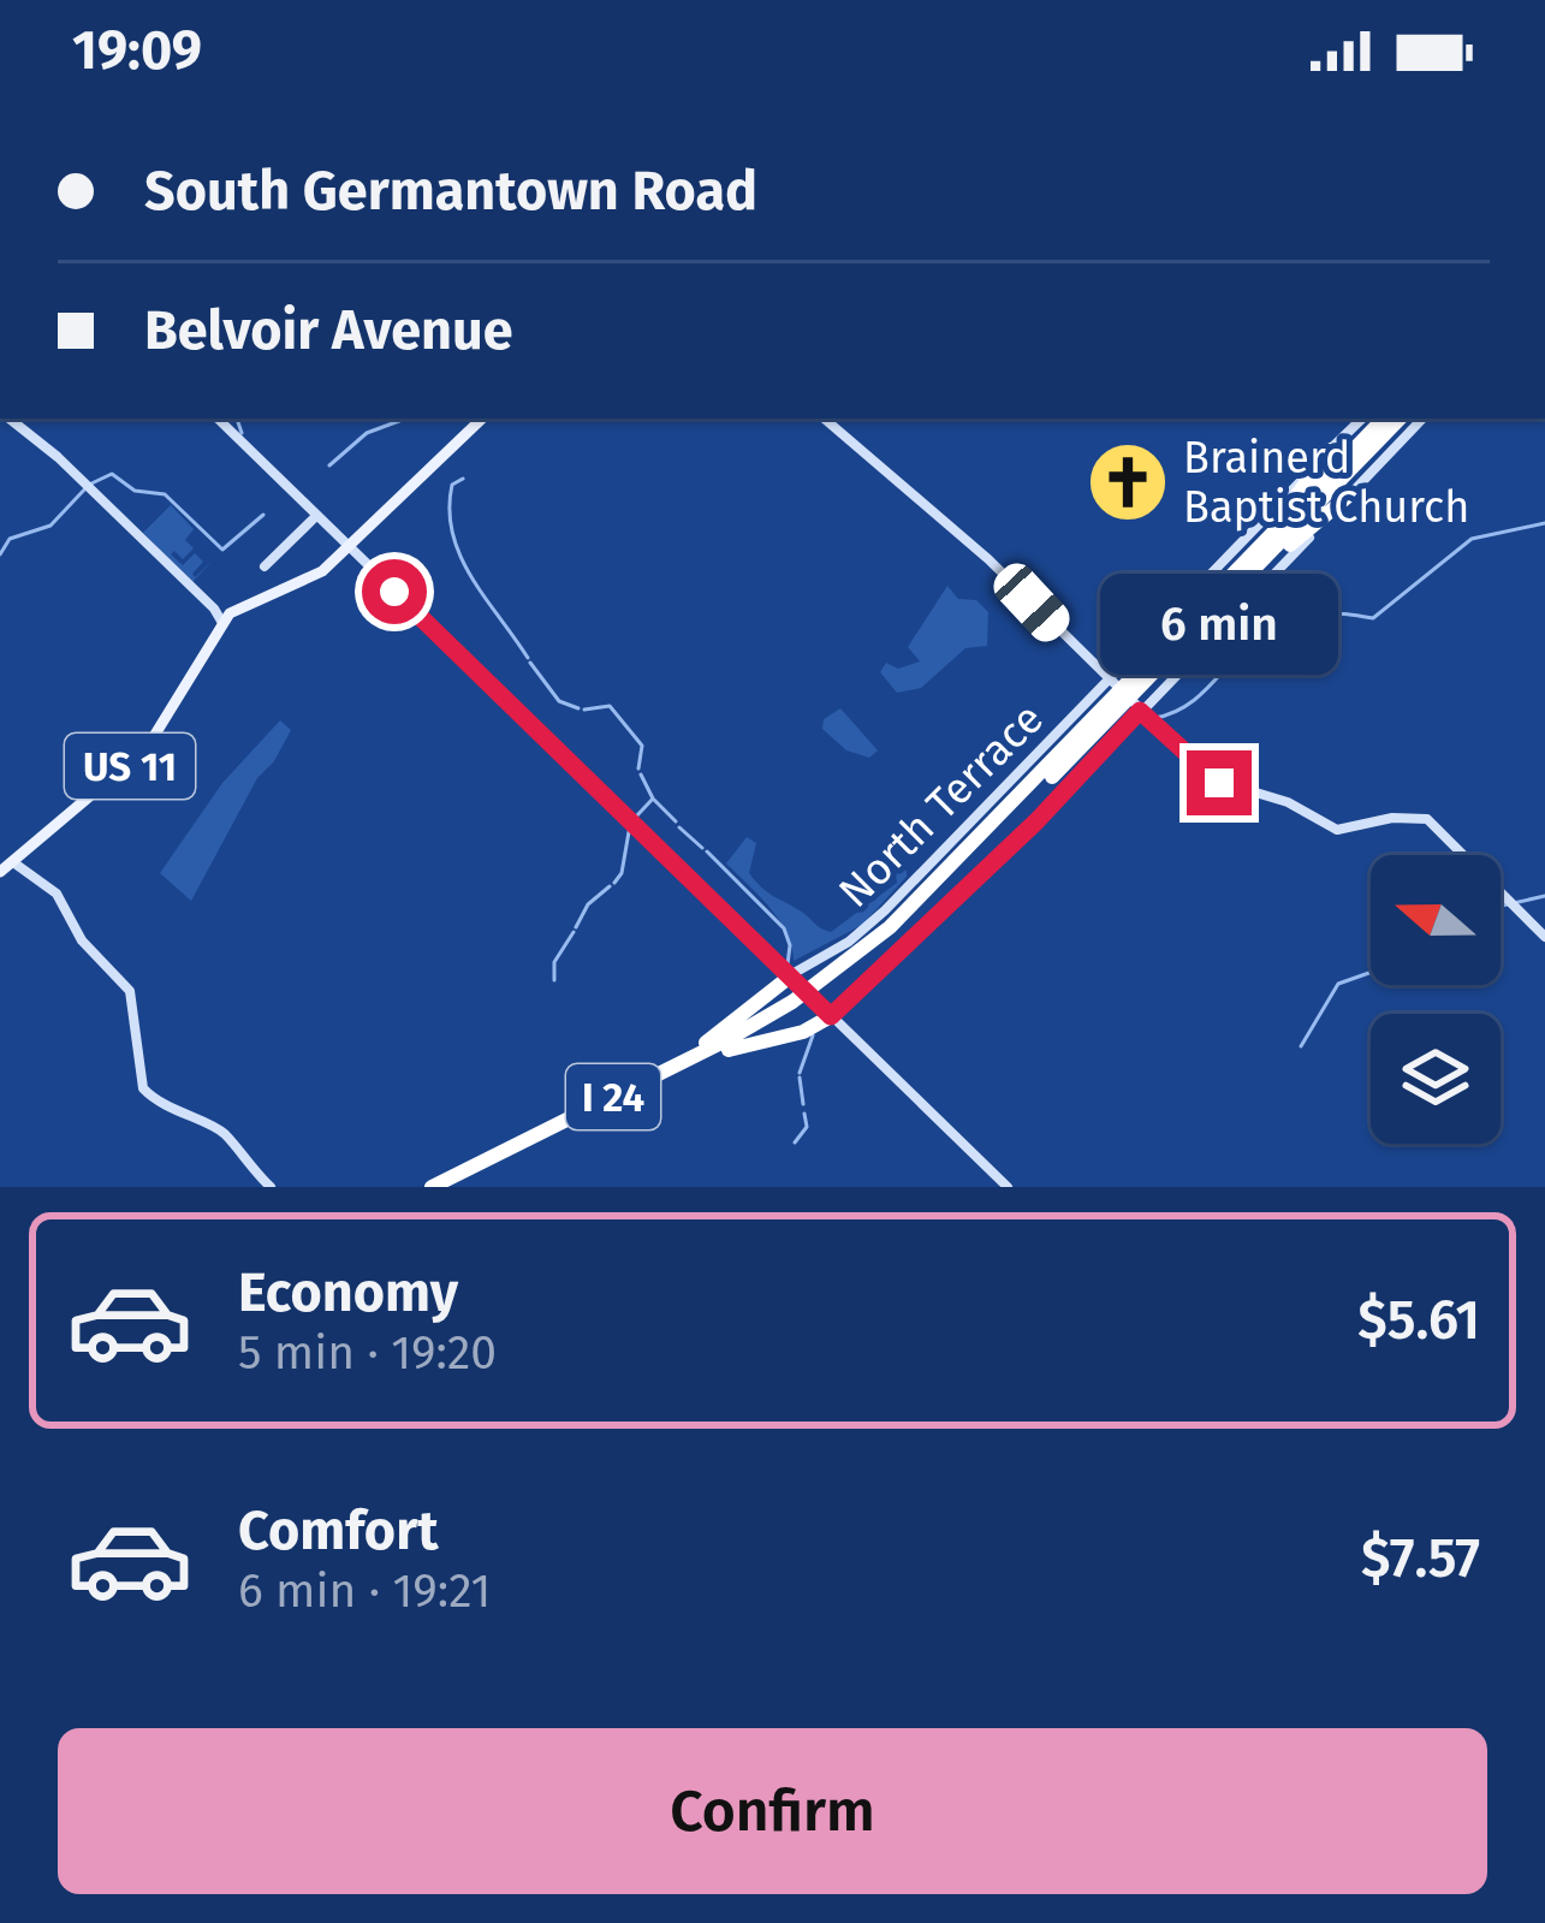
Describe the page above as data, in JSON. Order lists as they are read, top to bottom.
{
  "streets": {
    "highway": ["I 24"],
    "main road": ["US 11"],
    "street": ["North Terrace"]
  },
  "places": {
    "church": ["Brainerd Baptist Church"]
  },
  "north": "left",
  "page": {
    "status": "19:09",
    "banner": ["South Germantown Road", "Belvoir Avenue"],
    "bubble": "6 min",
    "list": [
      {
        "name": "Economy",
        "note": "5 min · 19:20",
        "value": "$5.61"
      },
      {
        "name": "Comfort",
        "note": "6 min · 19:21",
        "value": "$7.57"
      }
    ],
    "buttons": "Confirm"
  }
}
